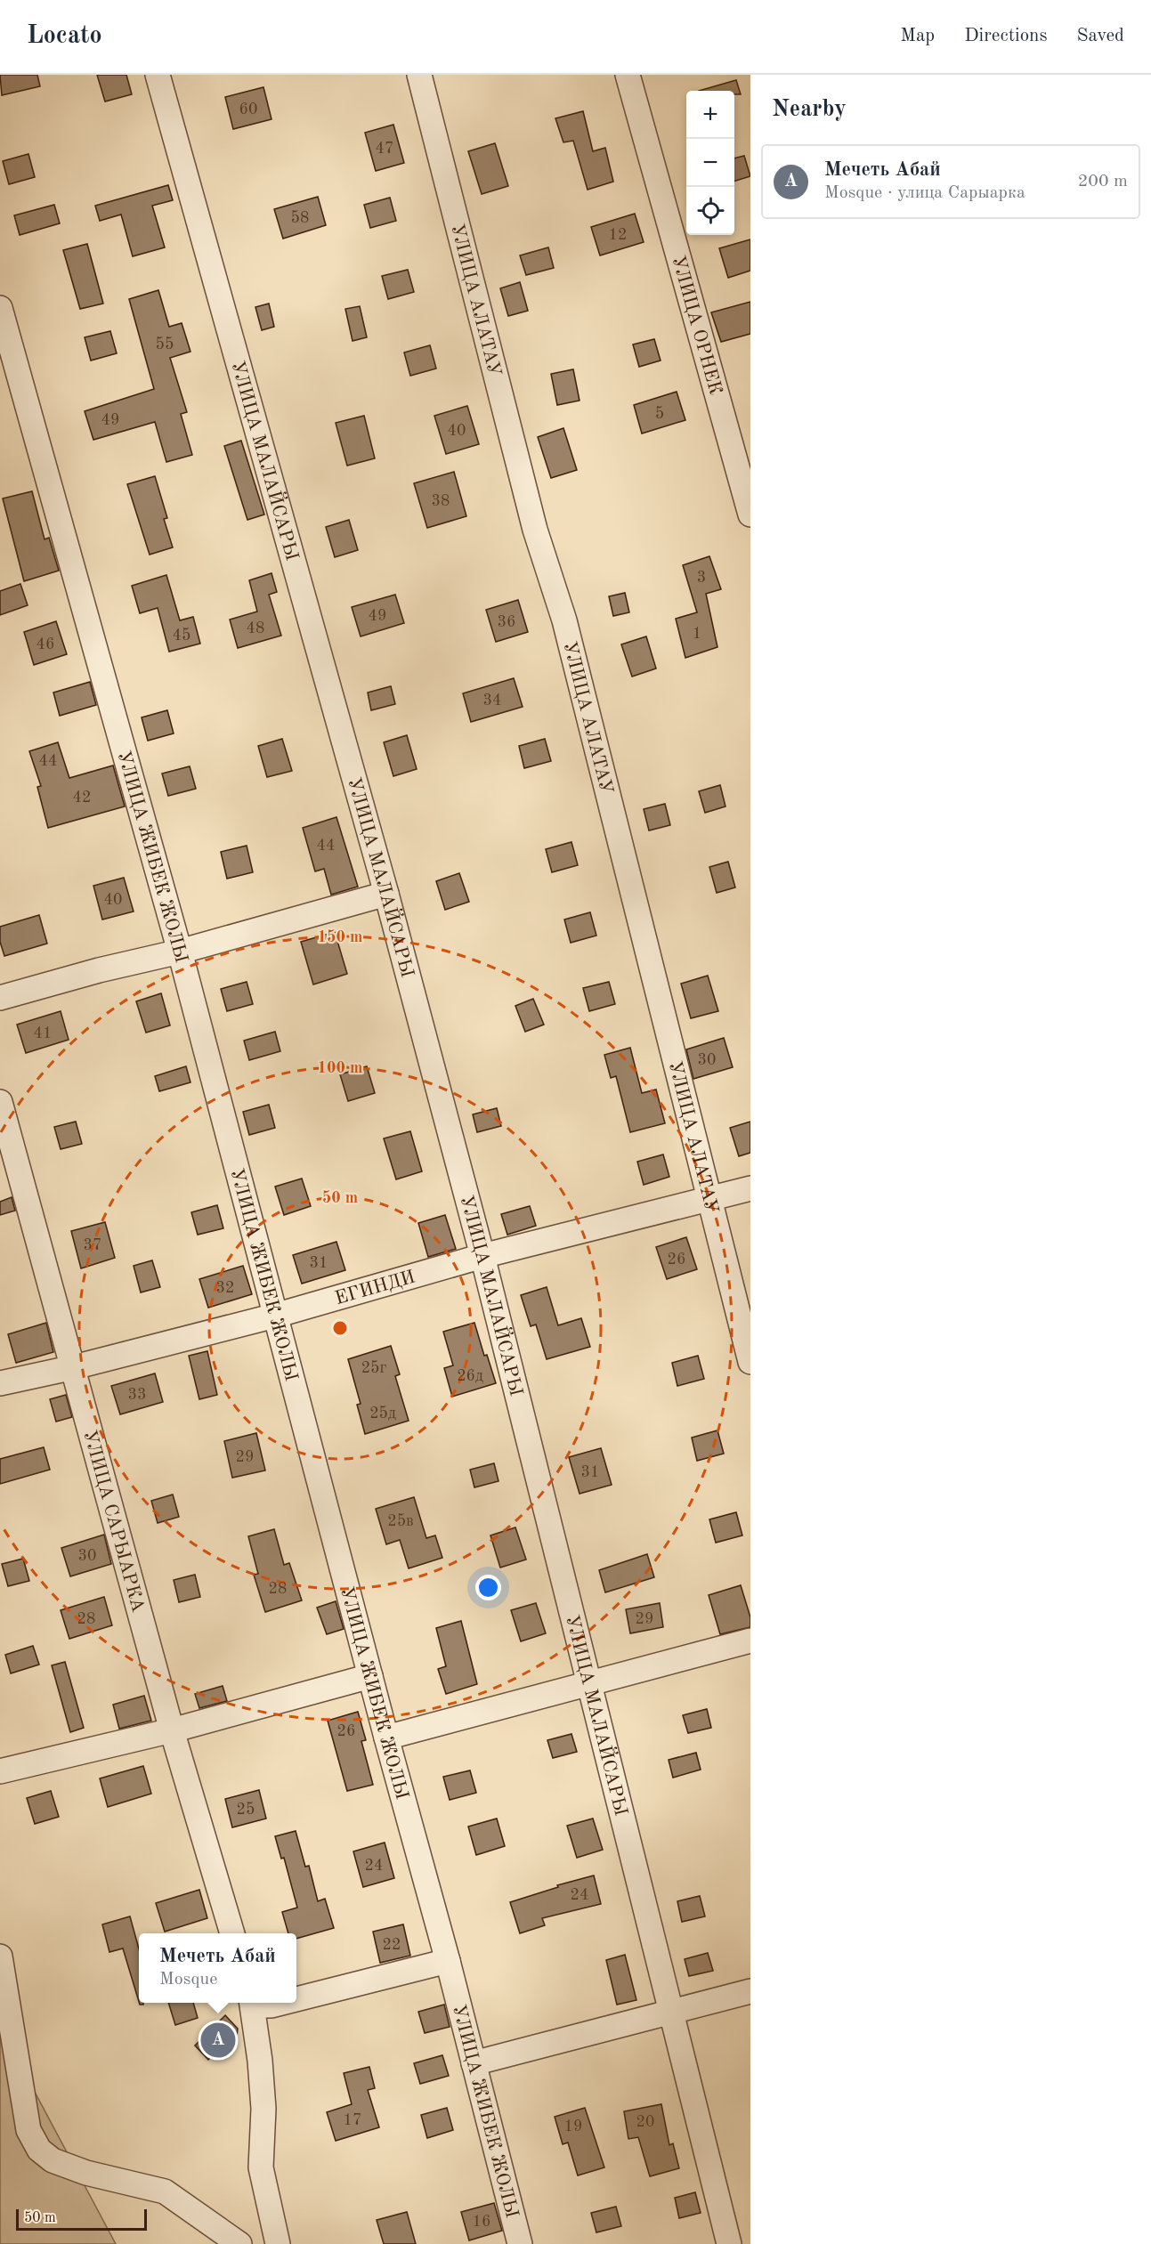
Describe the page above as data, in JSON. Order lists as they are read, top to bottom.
{
  "streets": {
    "street": [
      "УЛИЦА АЛАТАУ",
      "УЛИЦА ОРНЕК",
      "УЛИЦА МАЛАЙСАРЫ",
      "УЛИЦА ЖИБЕК ЖОЛЫ",
      "ЕГИНДИ",
      "УЛИЦА САРЫАРКА"
    ]
  },
  "crossings": [
    ["УЛИЦА АЛАТАУ", "ЕГИНДИ"],
    ["УЛИЦА МАЛАЙСАРЫ", "ЕГИНДИ"],
    ["УЛИЦА ЖИБЕК ЖОЛЫ", "ЕГИНДИ"],
    ["ЕГИНДИ", "УЛИЦА САРЫАРКА"]
  ],
  "house_numbers": [
    "60",
    "47",
    "58",
    "12",
    "55",
    "5",
    "49",
    "40",
    "38",
    "3",
    "49",
    "36",
    "48",
    "1",
    "45",
    "46",
    "34",
    "44",
    "42",
    "44",
    "40",
    "41",
    "30",
    "37",
    "26",
    "31",
    "32",
    "25г",
    "26д",
    "33",
    "25д",
    "29",
    "31",
    "25в",
    "30",
    "28",
    "28",
    "29",
    "26",
    "25",
    "24",
    "24",
    "22",
    "17",
    "20",
    "19",
    "16"
  ],
  "scale_bar": "50 m",
  "page": {
    "header": "Locato",
    "nav": ["Map", "Directions", "Saved"],
    "heading": "Nearby",
    "map_buttons": ["+", "−"],
    "list": [
      {
        "mark": "A",
        "name": "Мечеть Абай",
        "note": "Mosque · улица Сарыарка",
        "value": "200 m"
      }
    ],
    "popup": ["Мечеть Абай", "Mosque"],
    "pins": "A",
    "scale": "50 m"
  },
  "rings": ["150 m", "100 m", "50 m"]
}
